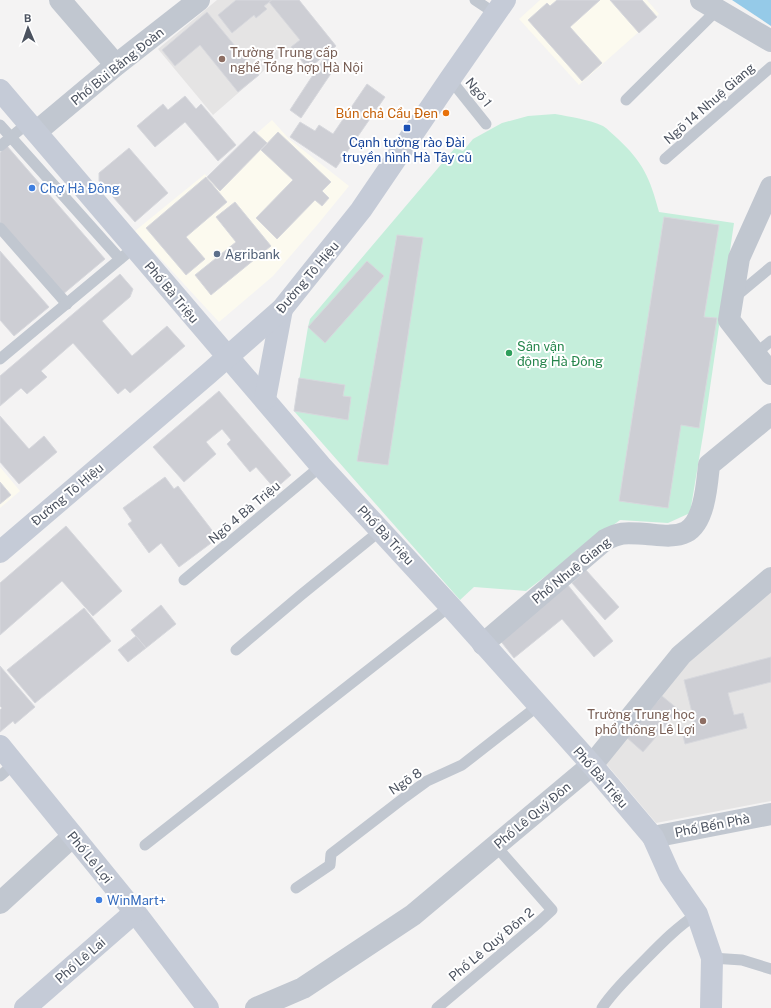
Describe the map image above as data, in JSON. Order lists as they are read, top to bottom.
{
  "streets": {
    "street": [
      "Phố Bùi Bằng Đoàn",
      "Đường Tô Hiệu",
      "Phố Bà Triệu",
      "Phố Nhuệ Giang",
      "Phố Lê Quý Đôn",
      "Phố Bến Phà",
      "Phố Lê Lợi",
      "Phố Lê Lai"
    ],
    "lane": [
      "Ngõ 1",
      "Ngõ 14 Nhuệ Giang",
      "Ngõ 4 Bà Triệu",
      "Ngõ 8",
      "Phố Lê Quý Đôn 2"
    ]
  },
  "crossings": [
    ["Phố Bùi Bằng Đoàn", "Phố Bà Triệu"],
    ["Ngõ 1", "Đường Tô Hiệu"],
    ["Đường Tô Hiệu", "Phố Bà Triệu"],
    ["Phố Bà Triệu", "Ngõ 4 Bà Triệu"],
    ["Phố Bà Triệu", "Phố Nhuệ Giang"],
    ["Phố Bà Triệu", "Ngõ 8"],
    ["Phố Bà Triệu", "Phố Lê Quý Đôn"],
    ["Phố Bà Triệu", "Phố Bến Phà"],
    ["Phố Lê Quý Đôn", "Phố Lê Quý Đôn 2"],
    ["Phố Lê Lợi", "Phố Lê Lai"]
  ],
  "places": {
    "other": [
      "Trường Trung cấp nghề Tổng hợp Hà Nội",
      "Bún chả Cầu Đen",
      "Chợ Hà Đông",
      "Agribank",
      "Sân vận động Hà Đông",
      "Trường Trung học phổ thông Lê Lợi",
      "WinMart+"
    ],
    "transit": ["Cạnh tường rào Đài truyền hình Hà Tây cũ"]
  },
  "north": "top"
}
